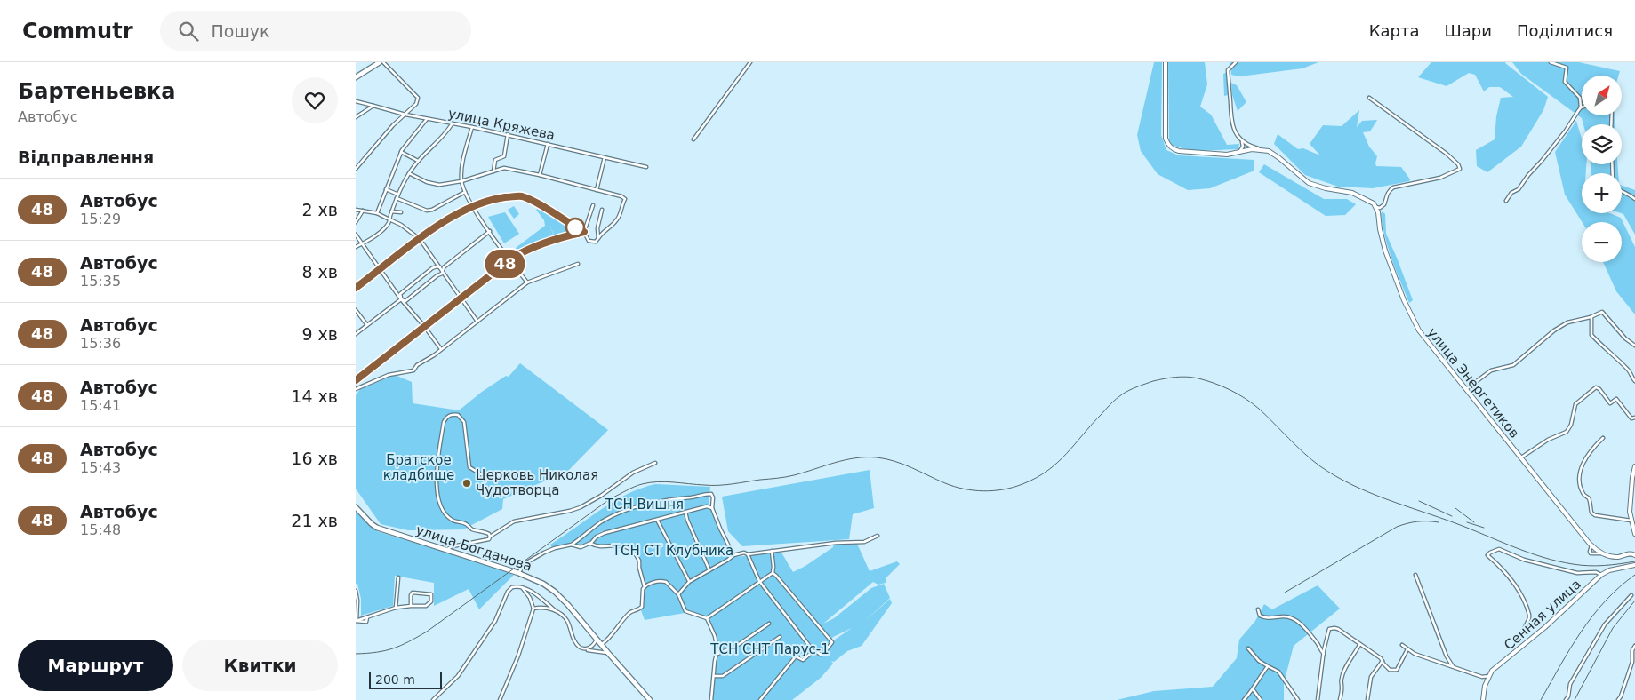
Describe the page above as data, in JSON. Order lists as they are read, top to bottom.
{
  "streets": {
    "main road": ["улица Энергетиков", "улица Богданова", "Сенная улица"],
    "street": ["улица Кряжева"]
  },
  "parks": [
    "Братское кладбище",
    "ТСН Вишня",
    "ТСН СТ Клубника",
    "ТСН СНТ Парус-1"
  ],
  "places": ["Церковь Николая Чудотворца"],
  "lines": ["bus line 48"],
  "scale_bar": "200 m",
  "north": "top right",
  "page": {
    "header": "Commutr",
    "search": "Пошук",
    "nav": ["Карта", "Шари", "Поділитися"],
    "heading": [
      ["Бартеньевка", "Автобус"],
      "Відправлення"
    ],
    "on_map": "48",
    "map_buttons": ["+", "−"],
    "list": [
      {
        "mark": "48",
        "name": "Автобус",
        "note": "15:29",
        "value": "2 хв"
      },
      {
        "mark": "48",
        "name": "Автобус",
        "note": "15:35",
        "value": "8 хв"
      },
      {
        "mark": "48",
        "name": "Автобус",
        "note": "15:36",
        "value": "9 хв"
      },
      {
        "mark": "48",
        "name": "Автобус",
        "note": "15:41",
        "value": "14 хв"
      },
      {
        "mark": "48",
        "name": "Автобус",
        "note": "15:43",
        "value": "16 хв"
      },
      {
        "mark": "48",
        "name": "Автобус",
        "note": "15:48",
        "value": "21 хв"
      }
    ],
    "buttons": ["Маршрут", "Квитки"],
    "scale": "200 m"
  }
}
